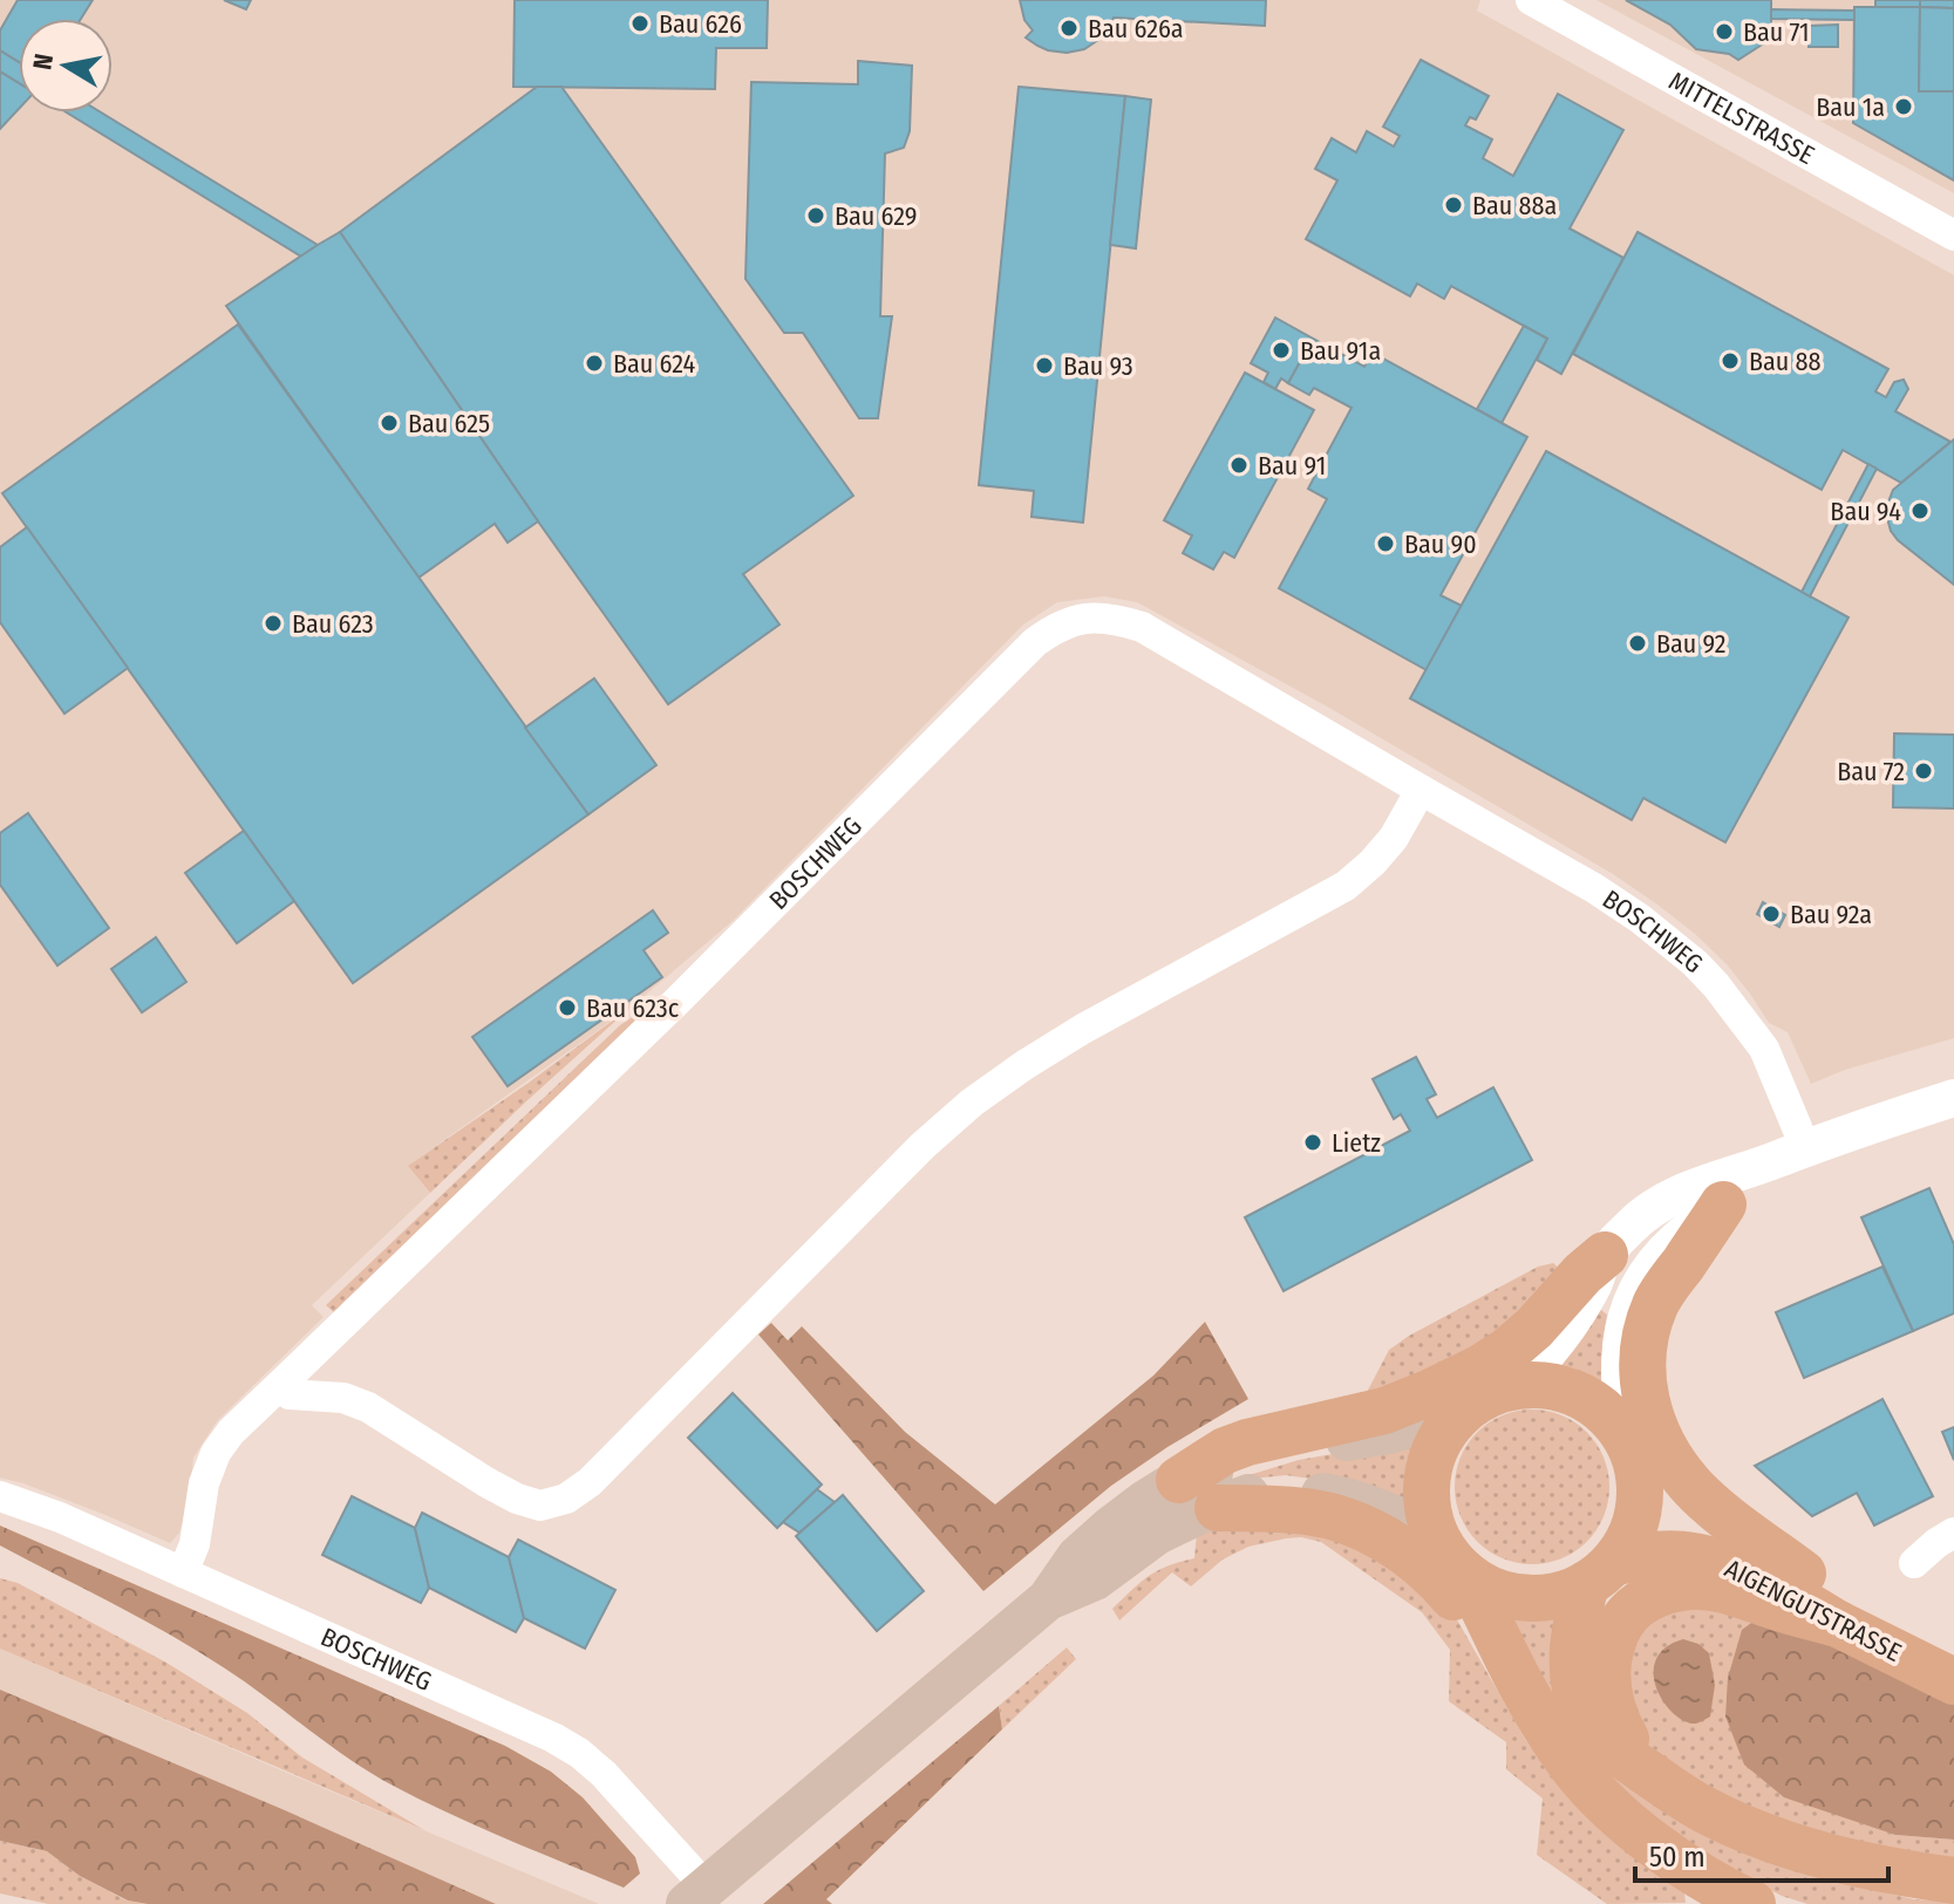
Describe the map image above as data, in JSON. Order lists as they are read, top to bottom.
{
  "streets": {
    "main road": ["AIGENGUTSTRASSE"],
    "street": ["MITTELSTRASSE", "BOSCHWEG"]
  },
  "places": [
    "Bau 626",
    "Bau 626a",
    "Bau 71",
    "Bau 1a",
    "Bau 88a",
    "Bau 629",
    "Bau 91a",
    "Bau 88",
    "Bau 624",
    "Bau 93",
    "Bau 625",
    "Bau 91",
    "Bau 94",
    "Bau 90",
    "Bau 623",
    "Bau 92",
    "Bau 72",
    "Bau 92a",
    "Bau 623c",
    "Lietz"
  ],
  "scale_bar": "50 m",
  "north": "left"
}
